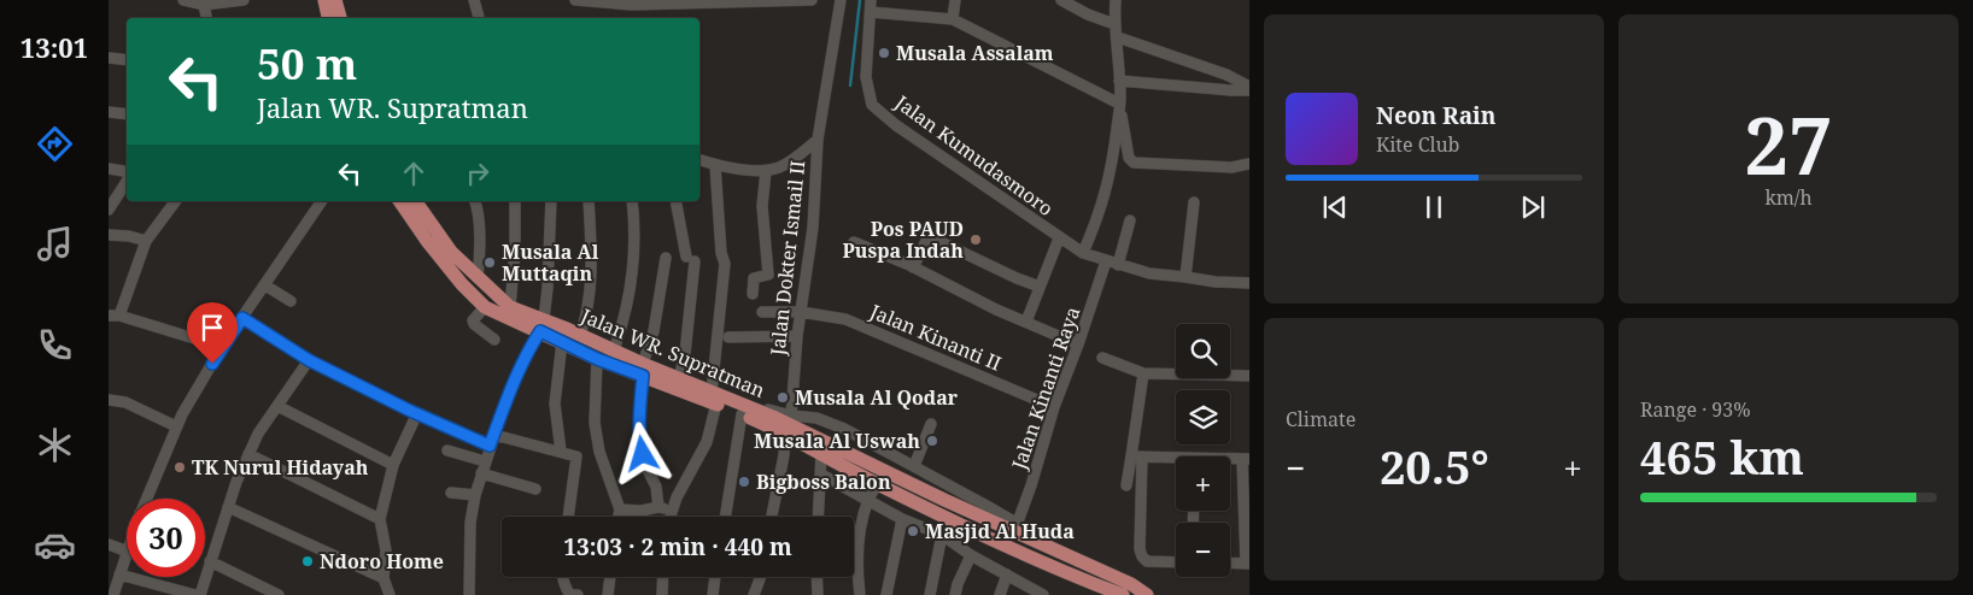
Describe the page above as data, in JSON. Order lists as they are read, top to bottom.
{
  "streets": {
    "main road": ["Jalan WR. Supratman"],
    "street": [
      "Jalan Kumudasmoro",
      "Jalan Dokter Ismail II",
      "Jalan Kinanti II",
      "Jalan Kinanti Raya"
    ]
  },
  "crossings": [
    ["Jalan Kumudasmoro", "Jalan Kinanti Raya"],
    ["Jalan Dokter Ismail II", "Jalan Kinanti II"],
    ["Jalan Kinanti II", "Jalan Kinanti Raya"]
  ],
  "places": [
    "Musala Assalam",
    "Pos PAUD Puspa Indah",
    "Musala Al Muttaqin",
    "Musala Al Qodar",
    "Musala Al Uswah",
    "TK Nurul Hidayah",
    "Bigboss Balon",
    "Masjid Al Huda",
    "Ndoro Home"
  ],
  "page": {
    "tabs": "13:01",
    "tile": [
      ["27", "km/h"],
      "Climate",
      ["Range · 93%", "465 km"]
    ],
    "turn": ["50 m", "Jalan WR. Supratman"],
    "song": ["Neon Rain", "Kite Club"],
    "map_buttons": ["+", "−"],
    "heat": ["−", "20.5°", "+"],
    "limit": "30",
    "trip": "13:03 · 2 min · 440 m"
  }
}
